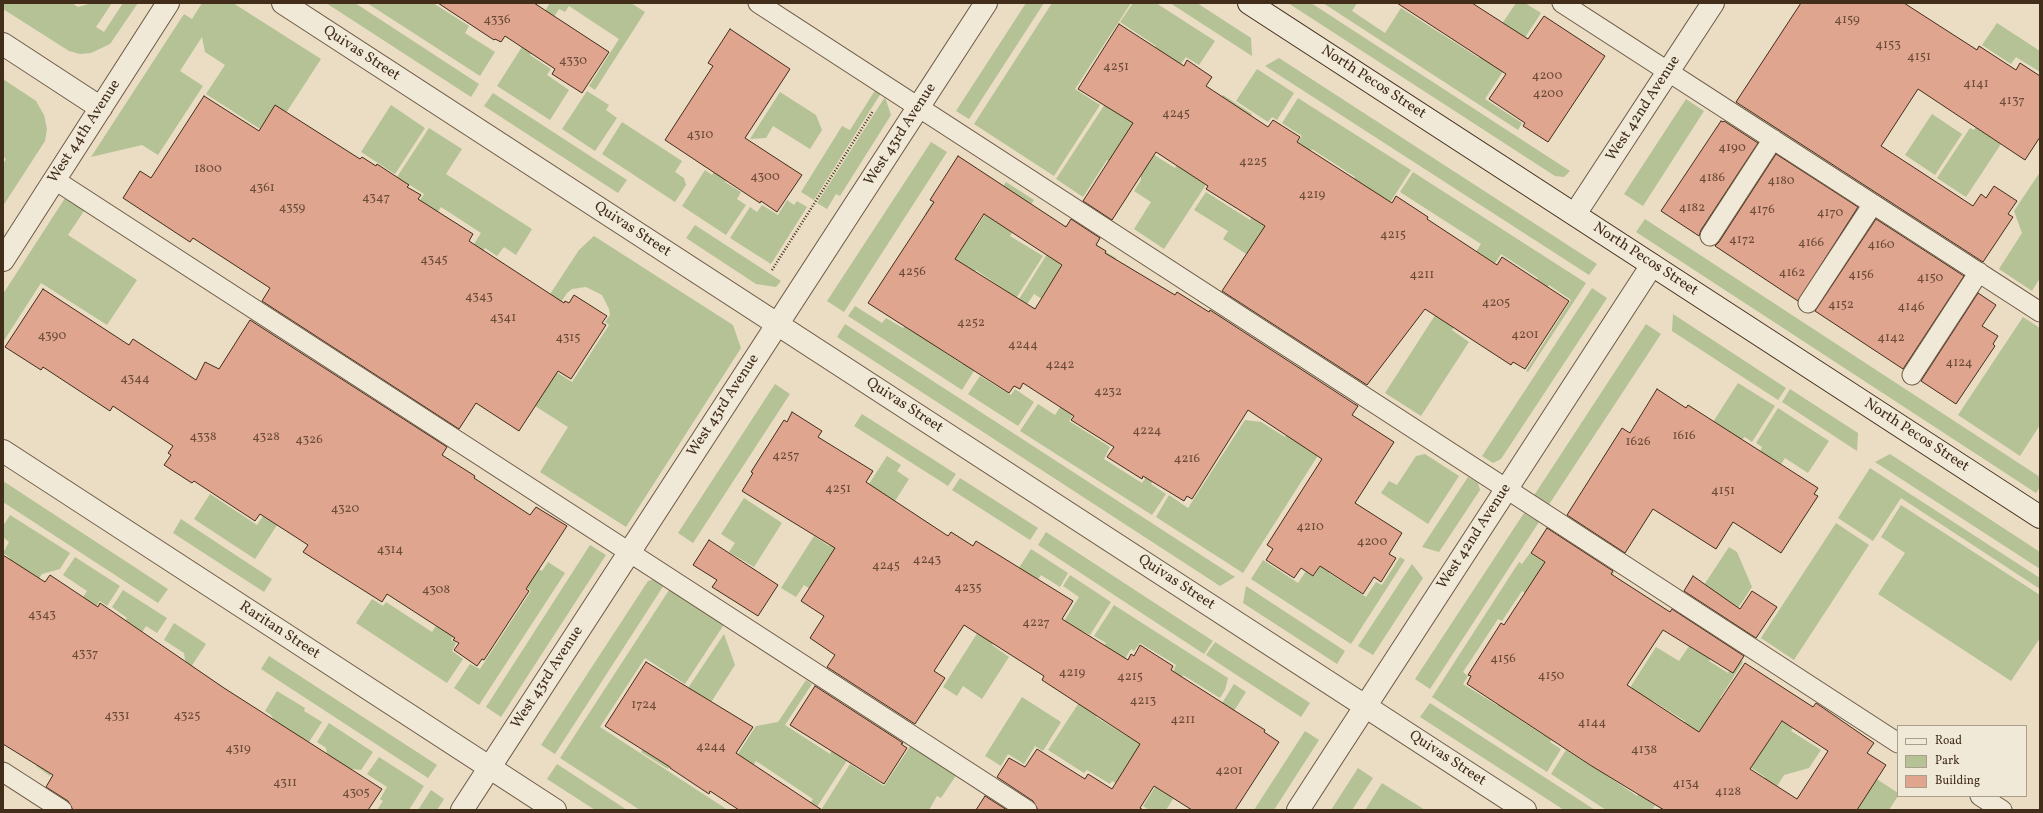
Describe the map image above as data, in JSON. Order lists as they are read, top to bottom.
{
  "streets": {
    "street": [
      "Quivas Street",
      "North Pecos Street",
      "West 42nd Avenue",
      "West 44th Avenue",
      "West 43rd Avenue",
      "Raritan Street"
    ]
  },
  "crossings": [
    ["Quivas Street", "West 42nd Avenue"],
    ["Quivas Street", "West 43rd Avenue"],
    ["North Pecos Street", "West 42nd Avenue"],
    ["West 43rd Avenue", "Raritan Street"]
  ],
  "house_numbers": [
    "4336",
    "4159",
    "4153",
    "4151",
    "4330",
    "4251",
    "4200",
    "4141",
    "4200",
    "4137",
    "4245",
    "4310",
    "4190",
    "4225",
    "1800",
    "4300",
    "4186",
    "4180",
    "4361",
    "4219",
    "4347",
    "4359",
    "4182",
    "4176",
    "4170",
    "4215",
    "4172",
    "4166",
    "4160",
    "4345",
    "4256",
    "4162",
    "4211",
    "4156",
    "4150",
    "4343",
    "4205",
    "4152",
    "4146",
    "4341",
    "4252",
    "4201",
    "4390",
    "4315",
    "4142",
    "4244",
    "4124",
    "4242",
    "4344",
    "4232",
    "4224",
    "1616",
    "4338",
    "4328",
    "4326",
    "1626",
    "4257",
    "4216",
    "4251",
    "4151",
    "4320",
    "4210",
    "4200",
    "4314",
    "4243",
    "4245",
    "4235",
    "4308",
    "4343",
    "4227",
    "4337",
    "4156",
    "4219",
    "4150",
    "4215",
    "4213",
    "1724",
    "4331",
    "4325",
    "4211",
    "4144",
    "4244",
    "4319",
    "4138",
    "4201",
    "4311",
    "4134",
    "4128",
    "4305"
  ],
  "legend": ["Road", "Park", "Building"]
}
